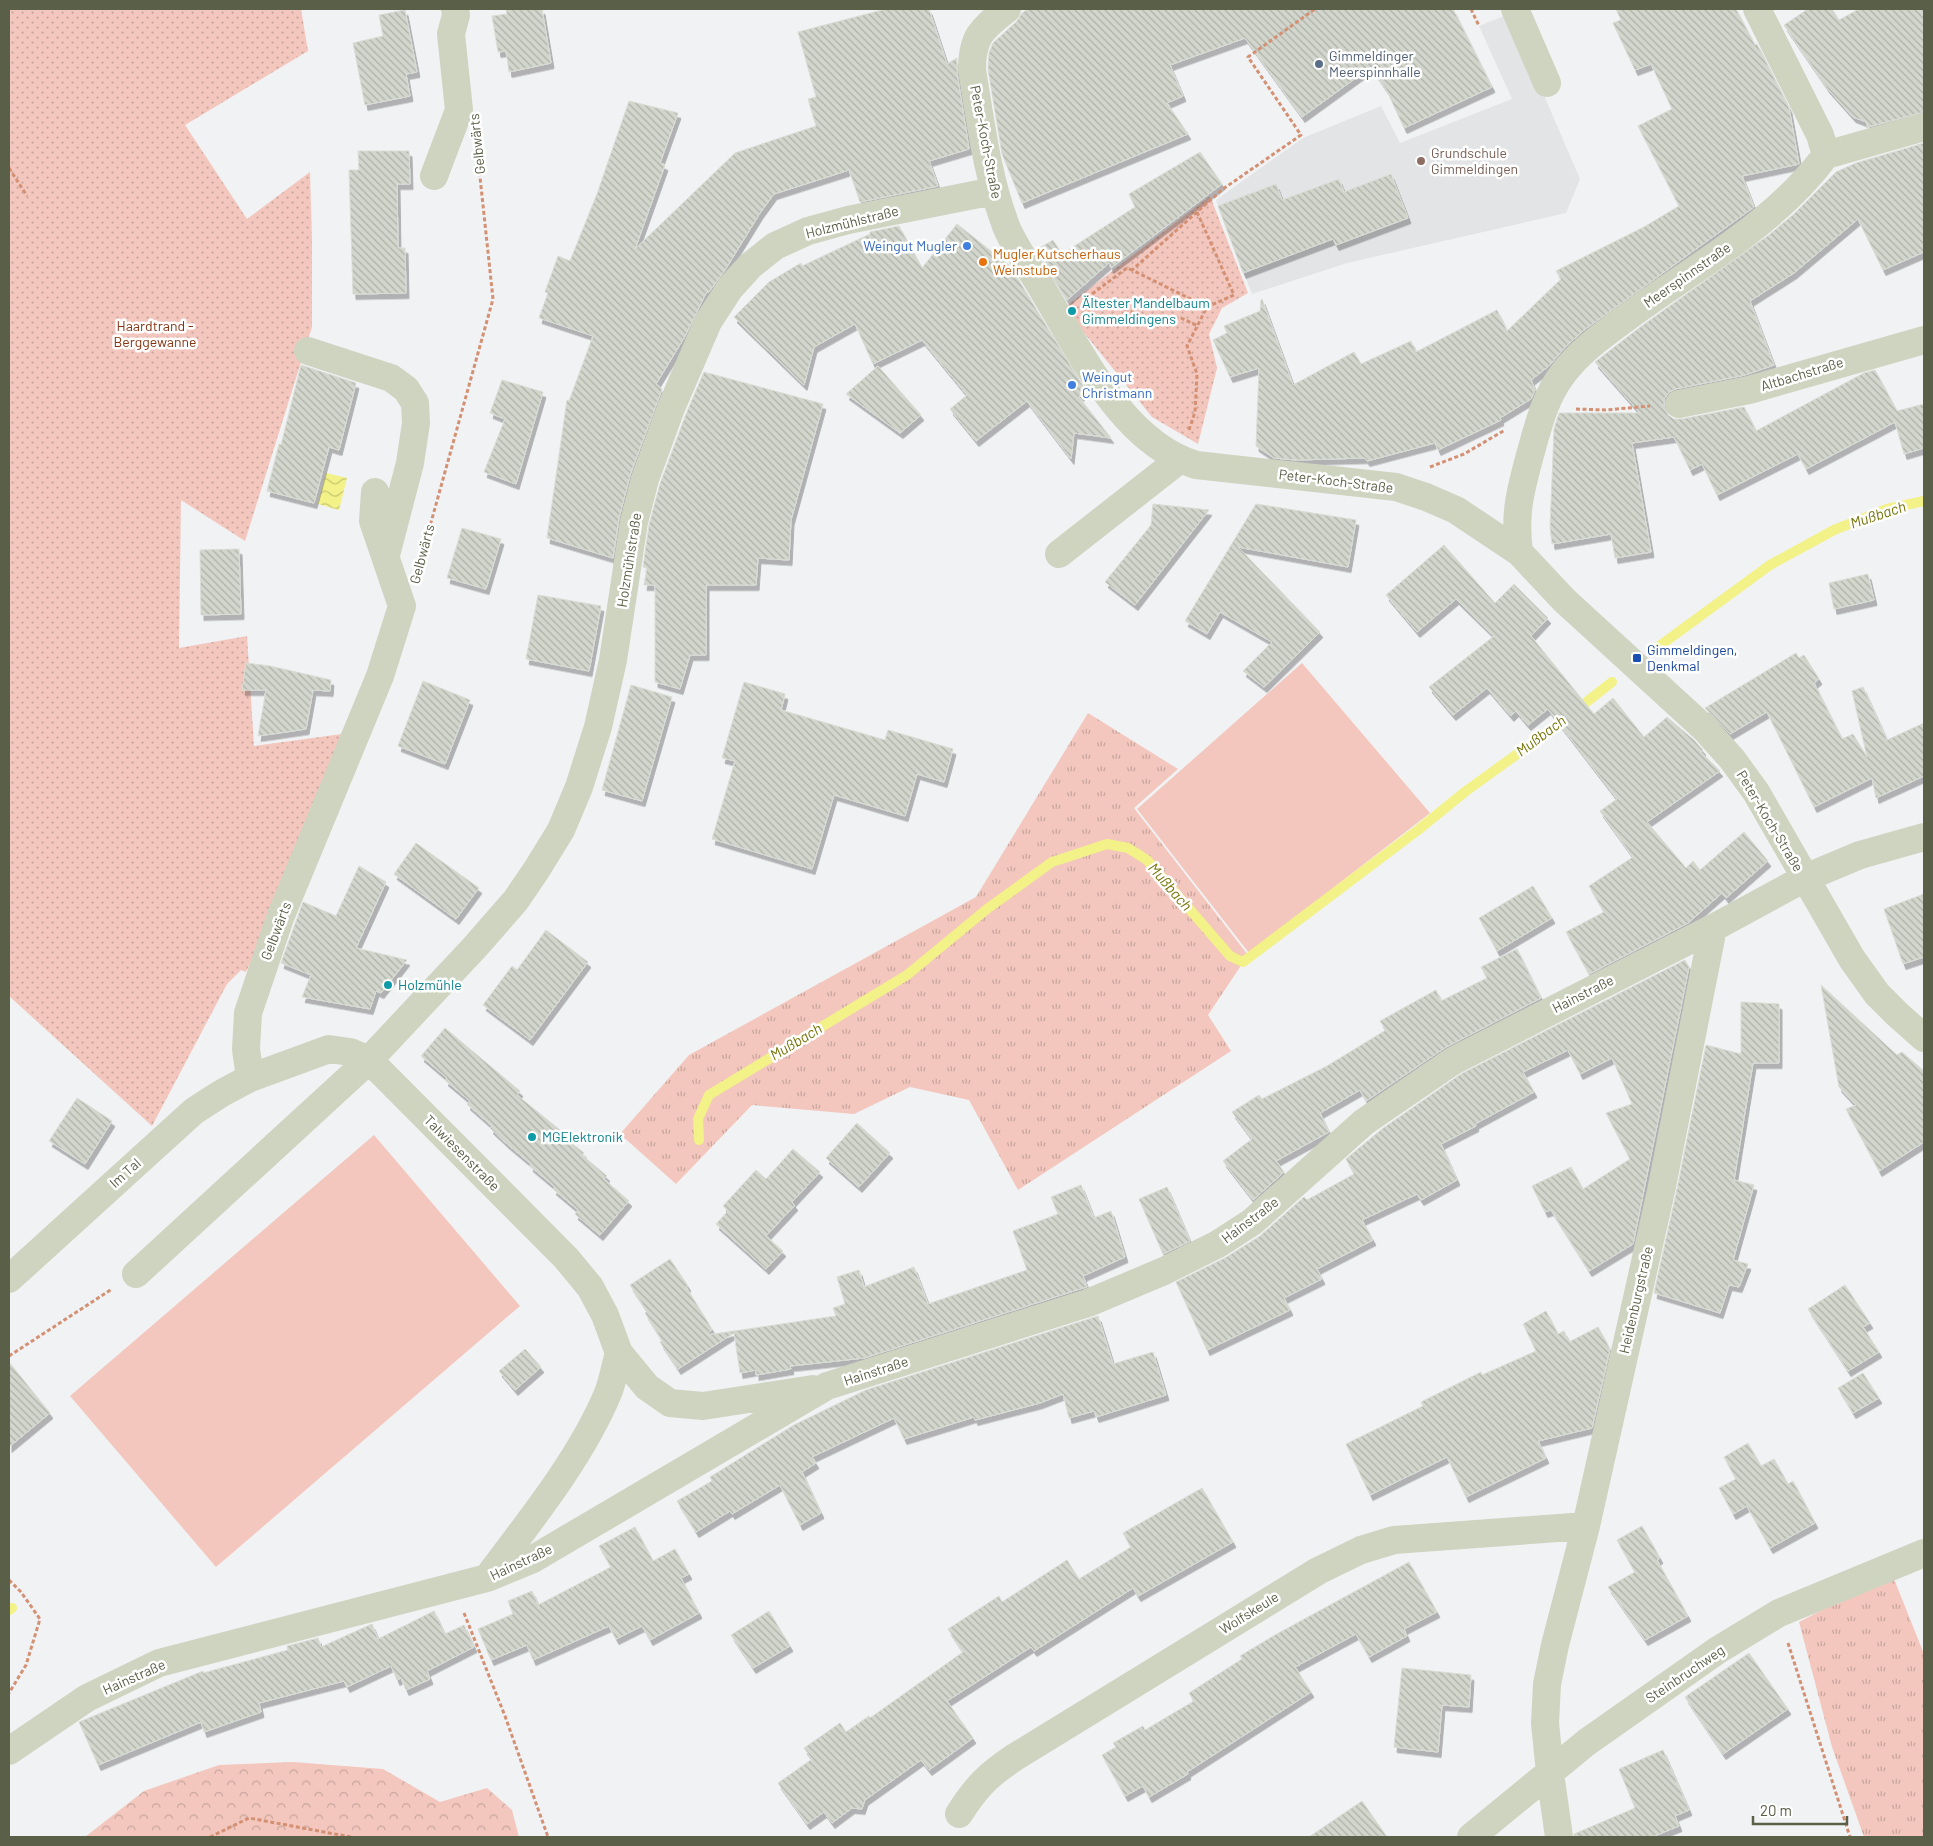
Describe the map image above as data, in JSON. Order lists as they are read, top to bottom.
{
  "streets": {
    "street": [
      "Peter-Koch-Straße",
      "Gelbwärts",
      "Holzmühlstraße",
      "Meerspinnstraße",
      "Altbachstraße",
      "Hainstraße",
      "Talwiesenstraße",
      "Im Tal",
      "Heidenburgstraße",
      "Wolfskeule",
      "Steinbruchweg"
    ]
  },
  "crossings": [
    ["Peter-Koch-Straße", "Holzmühlstraße"],
    ["Peter-Koch-Straße", "Meerspinnstraße"],
    ["Gelbwärts", "Talwiesenstraße"],
    ["Gelbwärts", "Im Tal"],
    ["Holzmühlstraße", "Talwiesenstraße"],
    ["Hainstraße", "Talwiesenstraße"],
    ["Hainstraße", "Heidenburgstraße"],
    ["Talwiesenstraße", "Im Tal"],
    ["Heidenburgstraße", "Wolfskeule"],
    ["Heidenburgstraße", "Steinbruchweg"]
  ],
  "water": ["Mußbach"],
  "parks": ["Haardtrand - Berggewanne"],
  "places": {
    "other": [
      "Gimmeldinger Meerspinnhalle",
      "Grundschule Gimmeldingen",
      "Weingut Mugler",
      "Mugler Kutscherhaus Weinstube",
      "Ältester Mandelbaum Gimmeldingens",
      "Weingut Christmann",
      "Holzmühle",
      "MGElektronik"
    ],
    "transit": ["Gimmeldingen, Denkmal"]
  },
  "scale_bar": "20 m"
}
